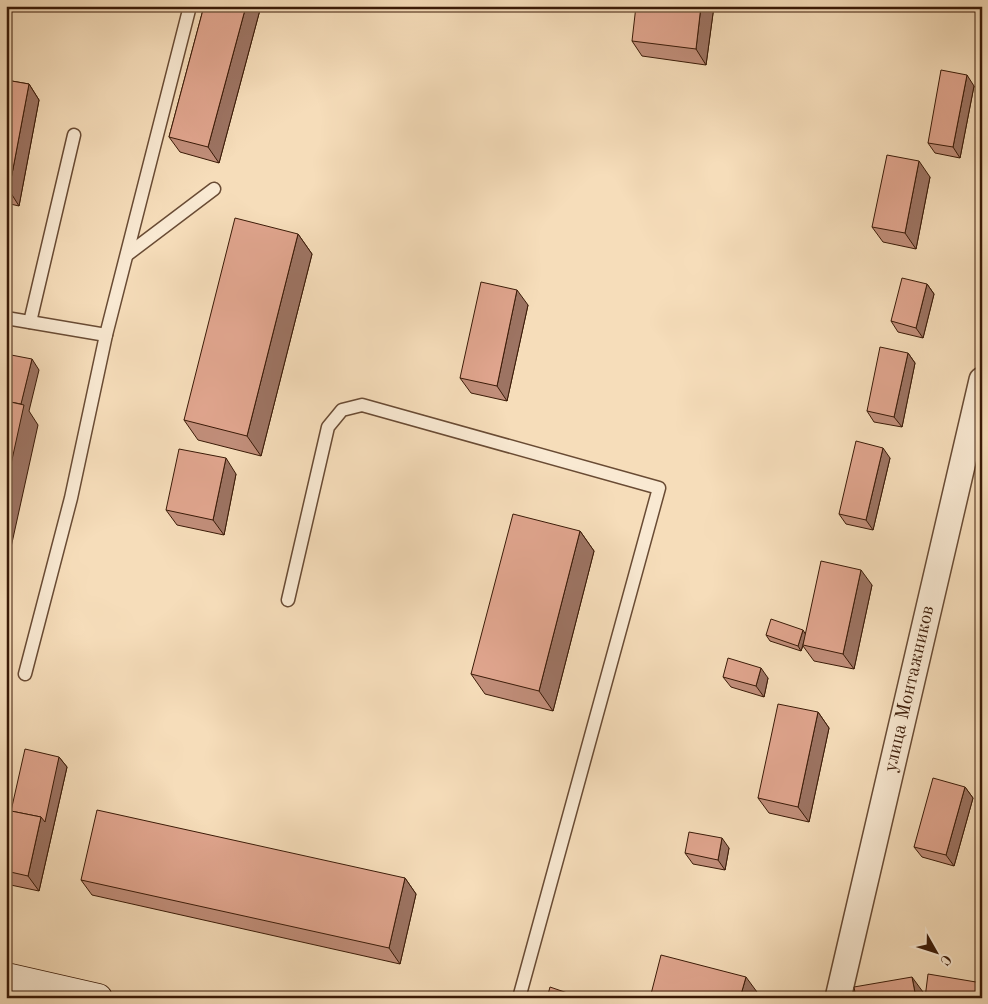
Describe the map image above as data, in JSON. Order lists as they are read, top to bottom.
{
  "streets": {
    "street": ["улица Монтажников"]
  },
  "north": "bottom right"
}
